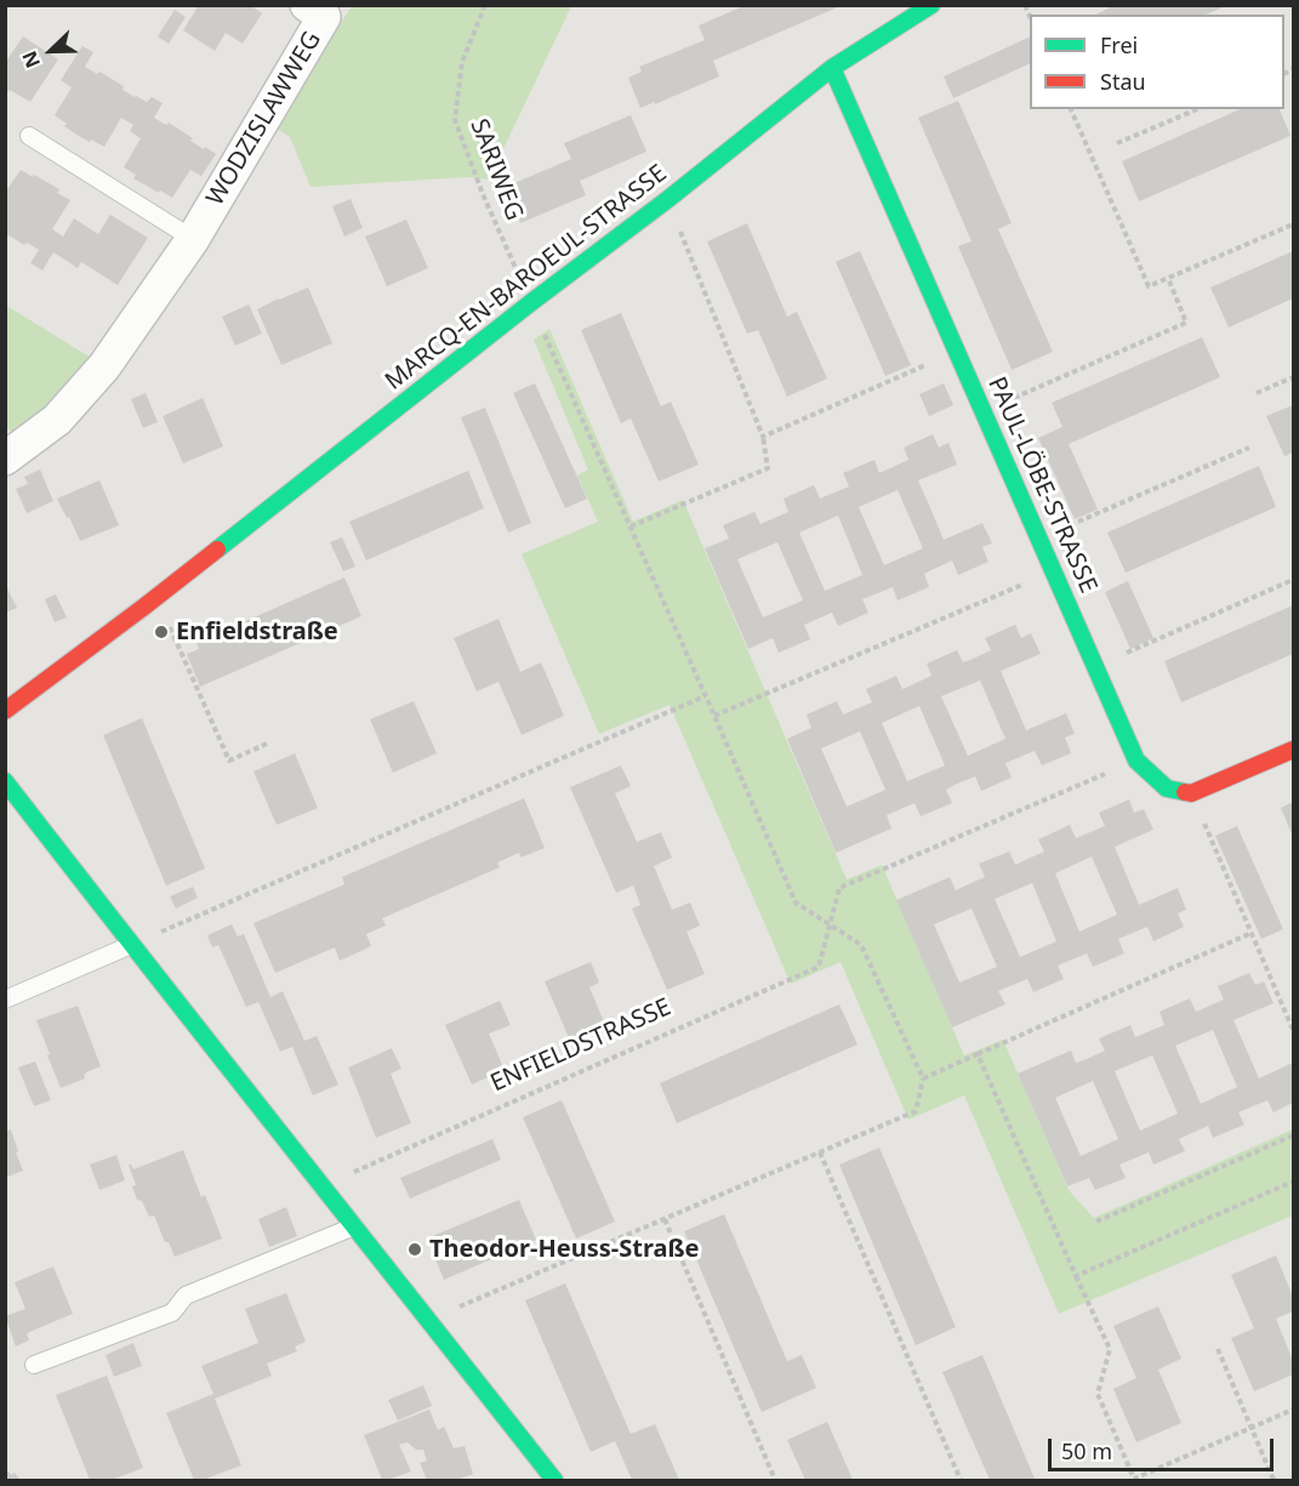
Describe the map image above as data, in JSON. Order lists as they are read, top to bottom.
{
  "streets": {
    "street": ["WODZISLAWWEG", "MARCQ-EN-BAROEUL-STRASSE", "PAUL-LÖBE-STRASSE"],
    "path": ["SARIWEG", "ENFIELDSTRASSE"]
  },
  "crossings": [
    ["SARIWEG", "MARCQ-EN-BAROEUL-STRASSE"],
    ["SARIWEG", "ENFIELDSTRASSE"],
    ["MARCQ-EN-BAROEUL-STRASSE", "PAUL-LÖBE-STRASSE"]
  ],
  "places": ["Enfieldstraße", "Theodor-Heuss-Straße"],
  "legend": ["Frei", "Stau"],
  "scale_bar": "50 m",
  "north": "bottom left"
}
